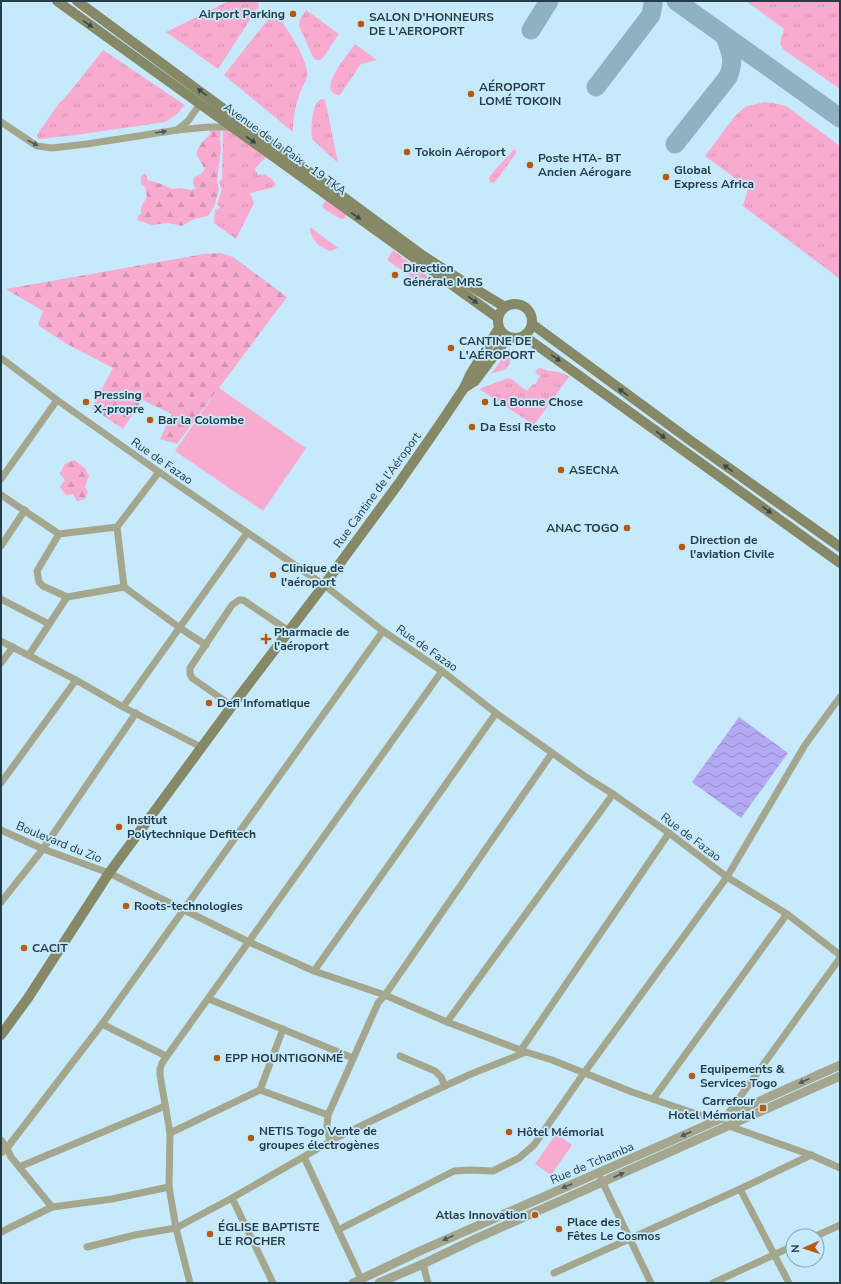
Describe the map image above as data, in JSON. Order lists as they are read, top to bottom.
{
  "streets": {
    "main road": ["Avenue de la Paix - 19 TKA", "Rue Cantine de l'Aéroport"],
    "street": ["Rue de Fazao", "Boulevard du Zio", "Rue de Tchamba"]
  },
  "crossings": [
    ["Rue de Fazao", "Rue Cantine de l'Aéroport"],
    ["Rue Cantine de l'Aéroport", "Boulevard du Zio"],
    ["Boulevard du Zio", "Rue de Tchamba"]
  ],
  "places": {
    "other": [
      "Airport Parking",
      "SALON D'HONNEURS DE L'AEROPORT",
      "AÉROPORT LOMÉ TOKOIN",
      "Tokoin Aéroport",
      "Poste HTA- BT Ancien Aérogare",
      "Global Express Africa",
      "Direction Générale MRS",
      "CANTINE DE L'AÉROPORT",
      "Pressing X-propre",
      "La Bonne Chose",
      "Bar la Colombe",
      "Da Essi Resto",
      "ASECNA",
      "ANAC TOGO",
      "Direction de l'aviation Civile",
      "Clinique de l'aéroport",
      "Defi Infomatique",
      "Institut Polytechnique Defitech",
      "Roots-technologies",
      "CACIT",
      "EPP HOUNTIGONMÉ",
      "Equipements & Services Togo",
      "Hôtel Mémorial",
      "NETIS Togo Vente de groupes électrogènes",
      "Atlas Innovation",
      "Place des Fêtes Le Cosmos",
      "ÉGLISE BAPTISTE LE ROCHER"
    ],
    "health": ["Pharmacie de l'aéroport"],
    "transit": ["Carrefour Hotel Mémorial"]
  },
  "north": "left"
}
